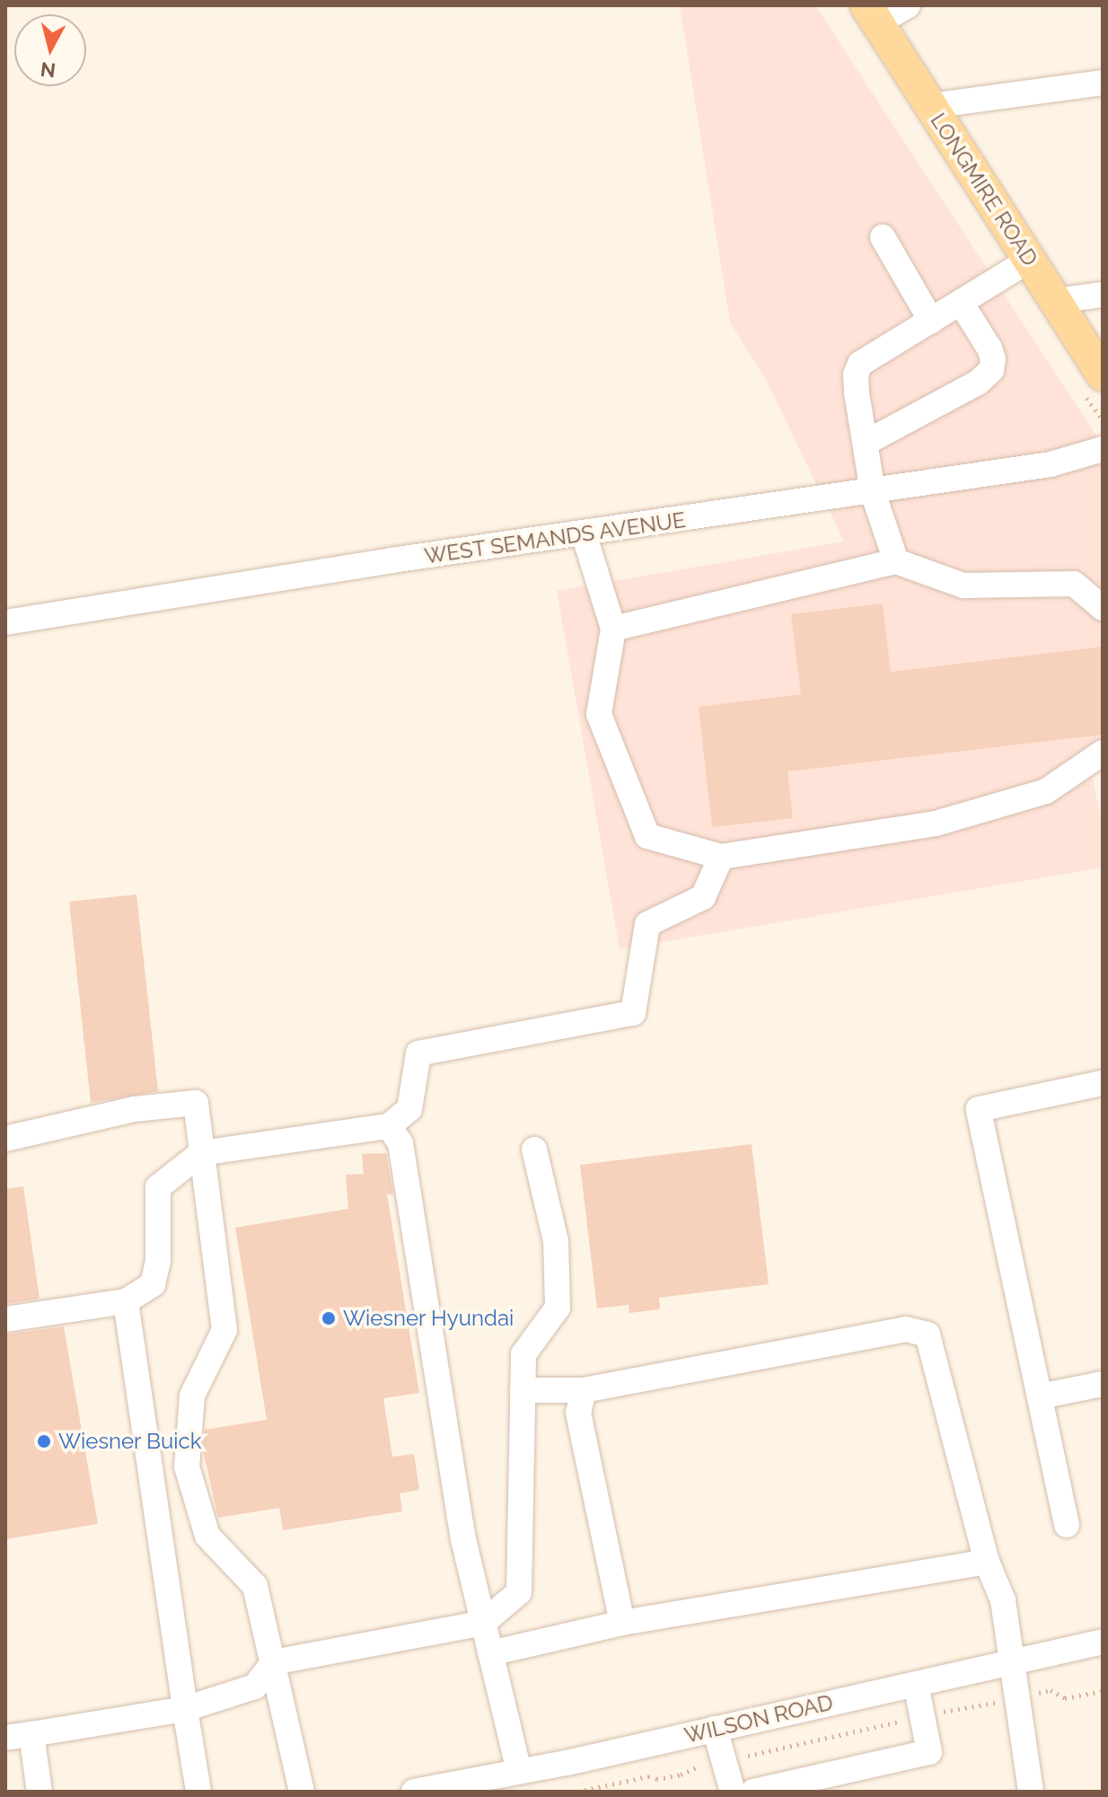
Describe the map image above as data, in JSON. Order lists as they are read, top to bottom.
{
  "streets": {
    "main road": ["LONGMIRE ROAD"],
    "street": ["WEST SEMANDS AVENUE", "WILSON ROAD"]
  },
  "places": ["Wiesner Hyundai", "Wiesner Buick"],
  "north": "bottom"
}
